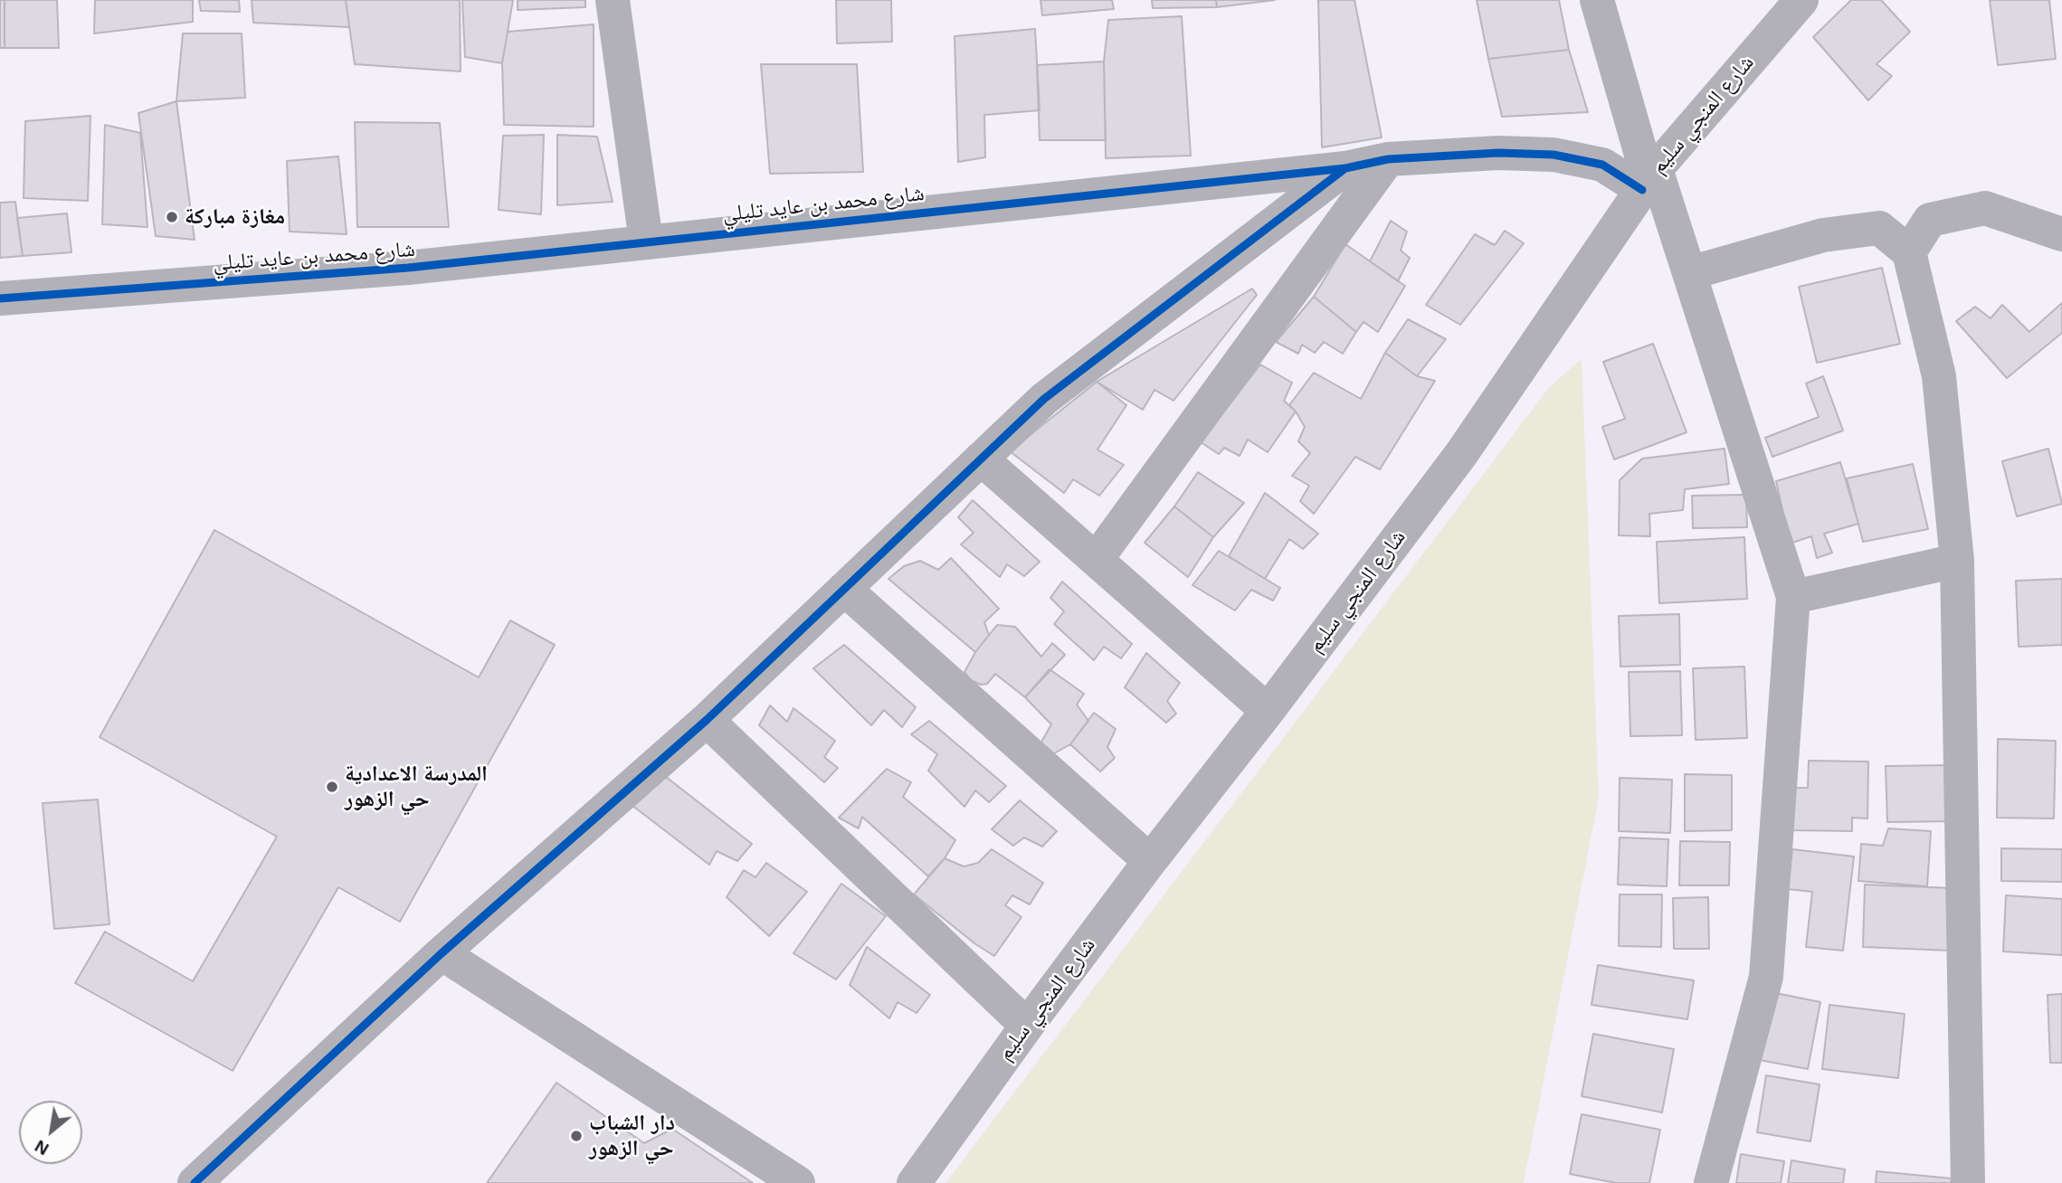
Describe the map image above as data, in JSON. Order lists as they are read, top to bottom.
{
  "streets": {
    "street": ["شارع المنجي سليم", "شارع محمد بن عايد تليلي"]
  },
  "crossings": [
    ["شارع المنجي سليم", "شارع محمد بن عايد تليلي"]
  ],
  "places": ["مغازة مباركة", "المدرسة الاعدادية حي الزهور", "دار الشباب حي الزهور"],
  "north": "bottom left"
}
